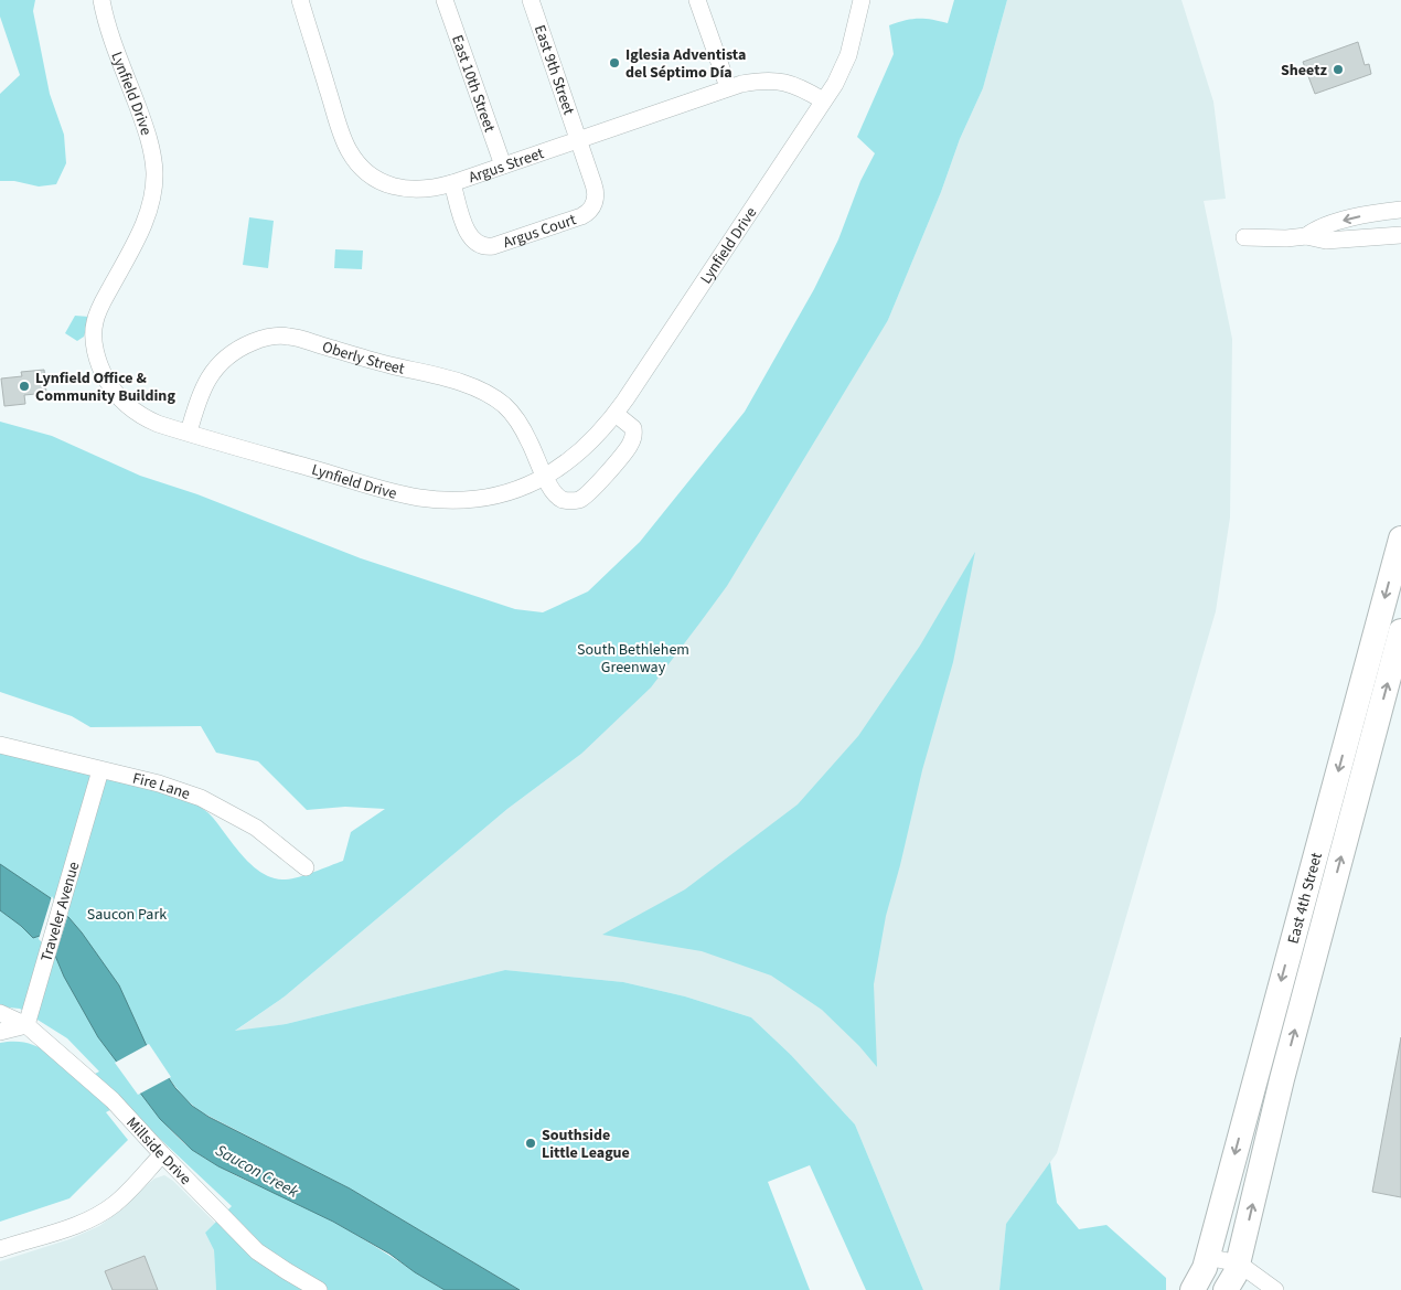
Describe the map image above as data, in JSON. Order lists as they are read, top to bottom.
{
  "streets": {
    "highway": ["East 4th Street"],
    "street": [
      "East 9th Street",
      "East 10th Street",
      "Lynfield Drive",
      "Argus Street",
      "Argus Court",
      "Oberly Street",
      "Fire Lane",
      "Traveler Avenue",
      "Millside Drive"
    ]
  },
  "crossings": [
    ["East 9th Street", "Argus Street"],
    ["East 9th Street", "Argus Court"],
    ["East 10th Street", "Argus Street"],
    ["Lynfield Drive", "Argus Street"],
    ["Lynfield Drive", "Oberly Street"],
    ["Argus Street", "Argus Court"],
    ["Fire Lane", "Traveler Avenue"],
    ["Traveler Avenue", "Millside Drive"]
  ],
  "water": ["Saucon Creek"],
  "parks": ["South Bethlehem Greenway", "Saucon Park"],
  "places": [
    "Iglesia Adventista del Séptimo Día",
    "Sheetz",
    "Lynfield Office & Community Building",
    "Southside Little League"
  ]
}
